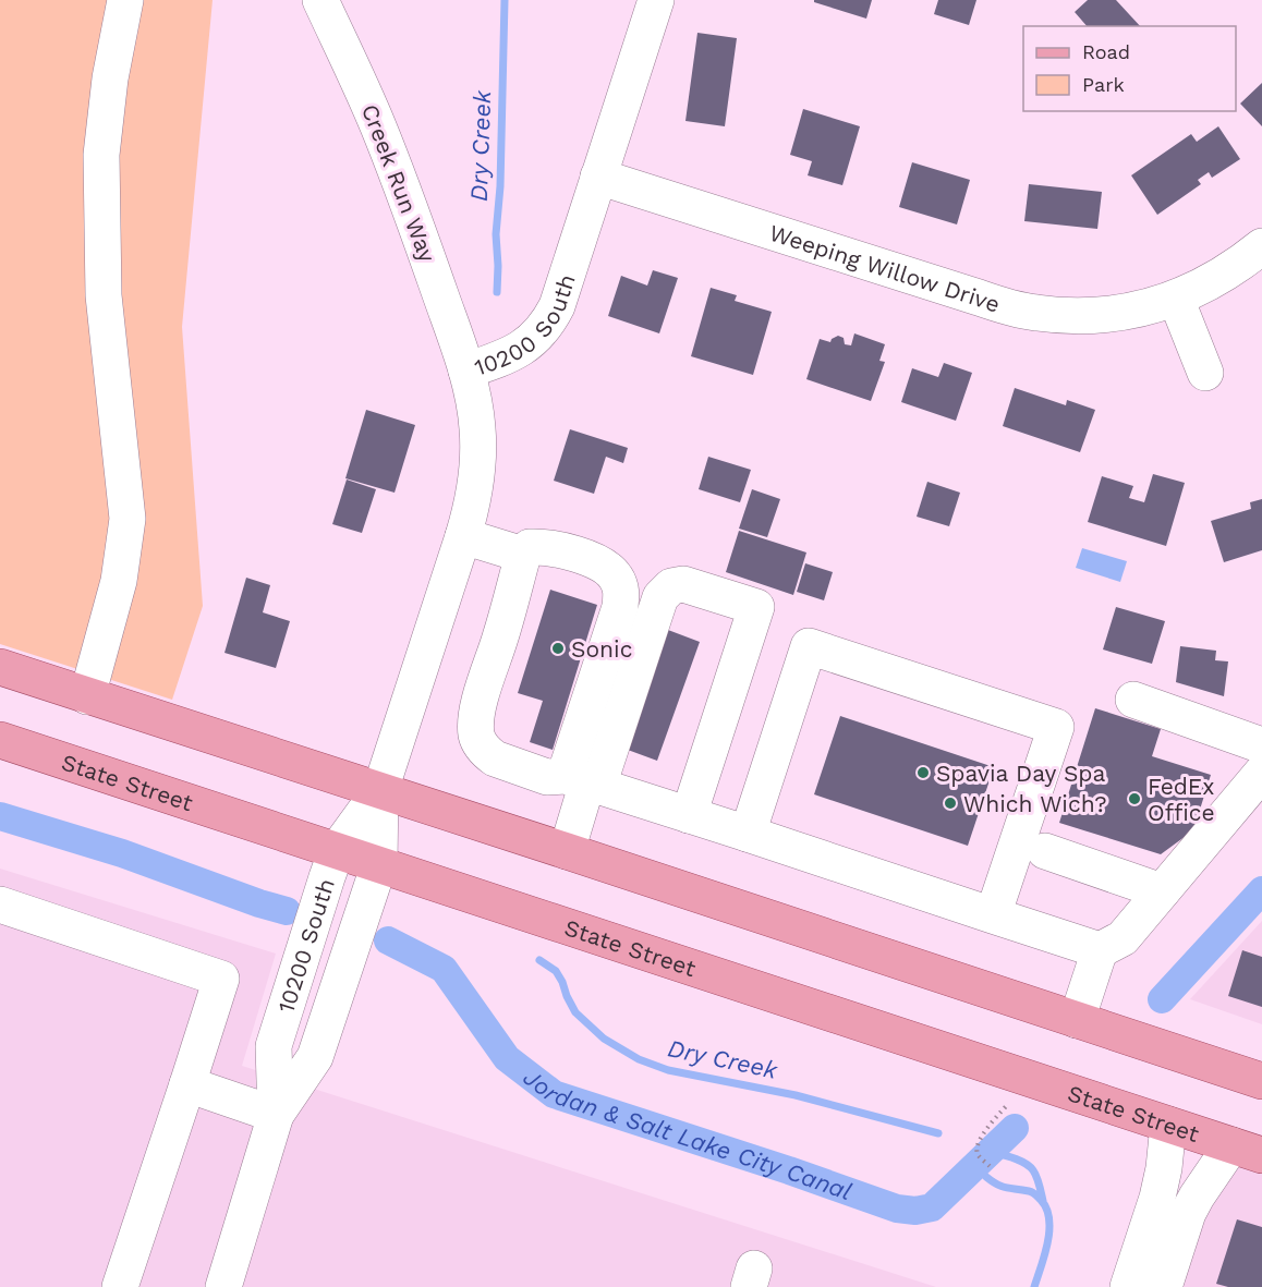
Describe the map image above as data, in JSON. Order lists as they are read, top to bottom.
{
  "streets": {
    "main road": ["State Street"],
    "street": ["Creek Run Way", "Weeping Willow Drive", "10200 South"]
  },
  "crossings": [
    ["Creek Run Way", "10200 South"],
    ["Weeping Willow Drive", "10200 South"],
    ["10200 South", "State Street"]
  ],
  "water": ["Dry Creek", "Jordan & Salt Lake City Canal"],
  "places": [
    "Sonic",
    "Spavia Day Spa",
    "FedEx Office",
    "Which Wich?"
  ],
  "legend": ["Road", "Park"]
}
